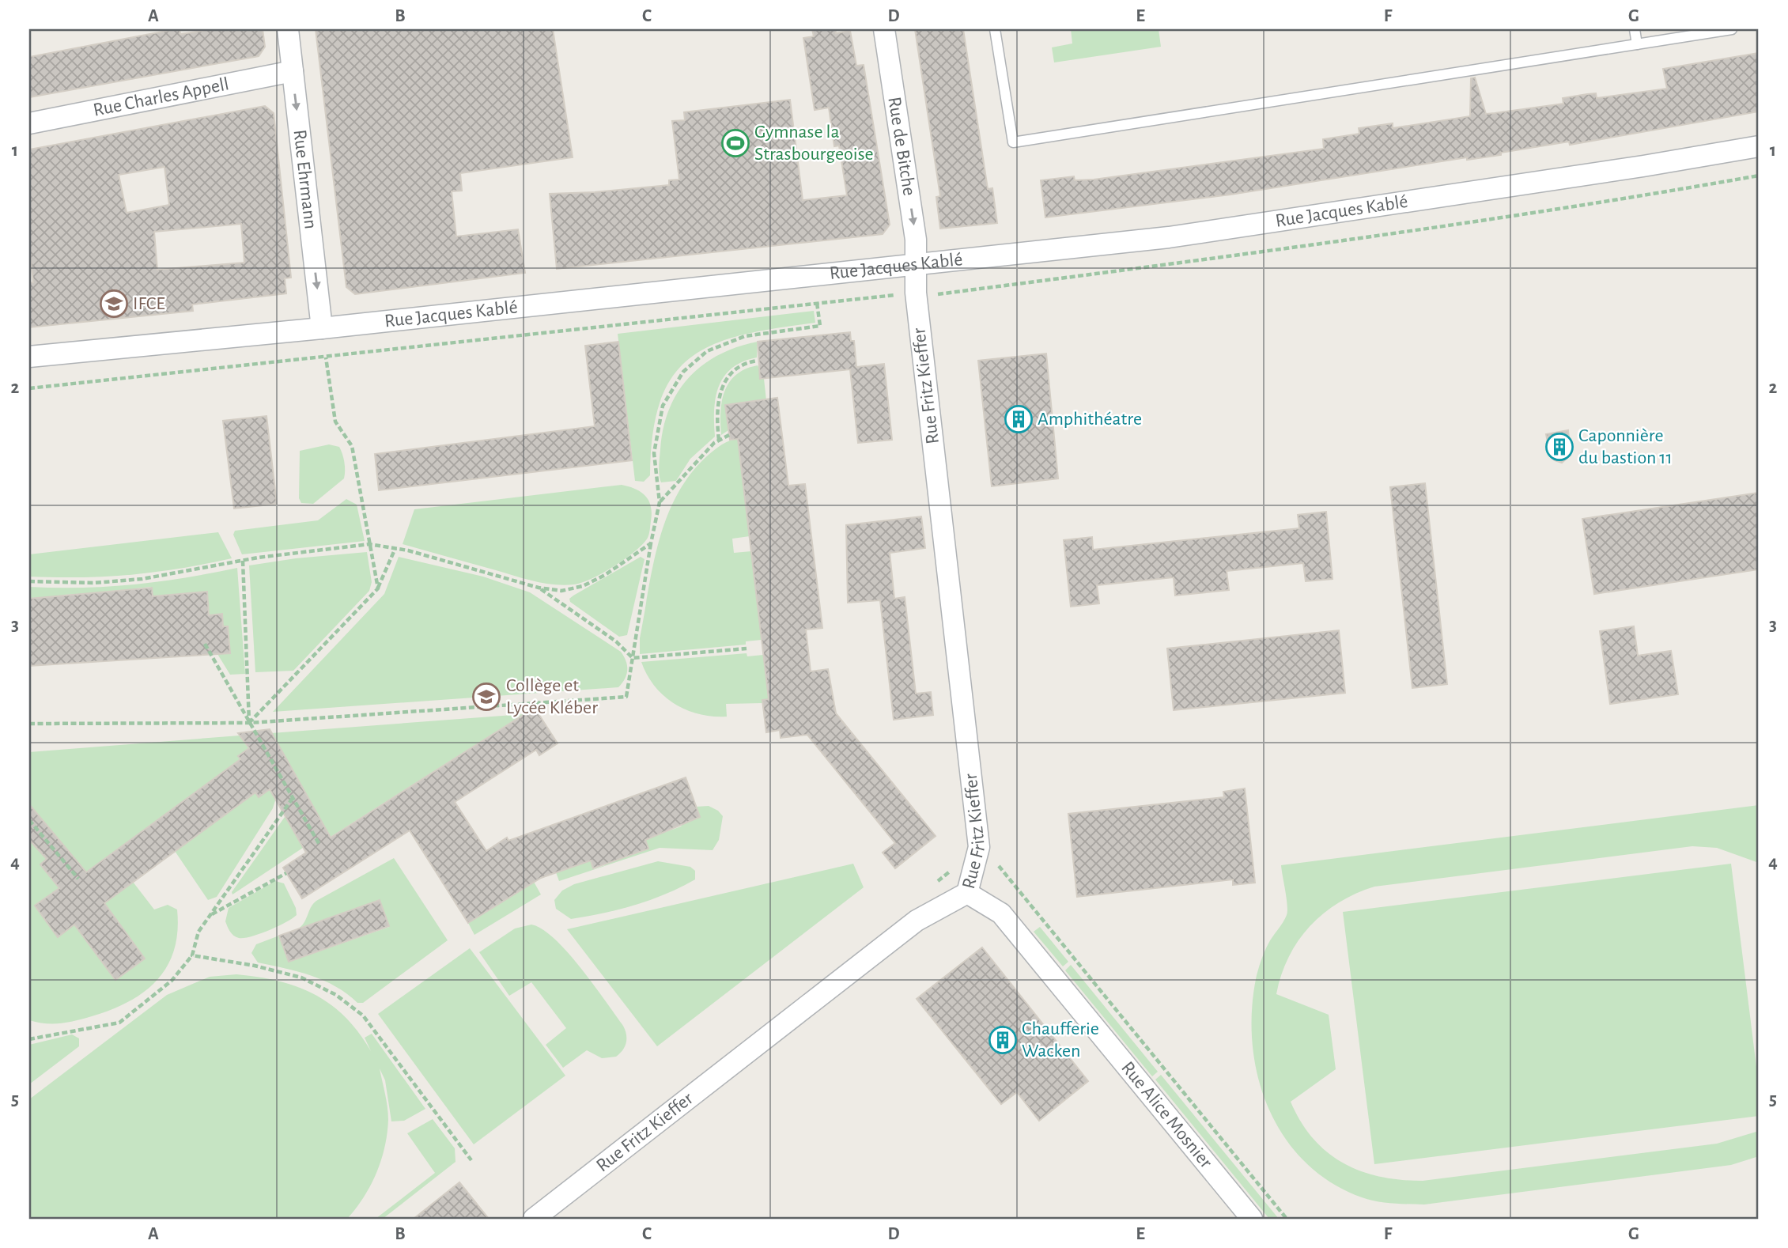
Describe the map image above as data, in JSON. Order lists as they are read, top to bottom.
{
  "streets": {
    "street": [
      "Rue Charles Appell",
      "Rue de Bitche",
      "Rue Ehrmann",
      "Rue Jacques Kablé",
      "Rue Fritz Kieffer",
      "Rue Alice Mosnier"
    ]
  },
  "crossings": [
    ["Rue Charles Appell", "Rue Ehrmann"],
    ["Rue de Bitche", "Rue Jacques Kablé"],
    ["Rue de Bitche", "Rue Fritz Kieffer"],
    ["Rue Ehrmann", "Rue Jacques Kablé"],
    ["Rue Jacques Kablé", "Rue Fritz Kieffer"],
    ["Rue Fritz Kieffer", "Rue Alice Mosnier"]
  ],
  "one_way": ["Rue de Bitche", "Rue Ehrmann"],
  "places": {
    "sports": ["Gymnase la Strasbourgeoise"],
    "school or university": ["IFCE", "Collège et Lycée Kléber"],
    "building": ["Amphithéatre", "Caponnière du bastion 11", "Chaufferie Wacken"]
  },
  "grid": {
    "columns": [
      "A",
      "B",
      "C",
      "D",
      "E",
      "F",
      "G"
    ],
    "rows": [
      "1",
      "2",
      "3",
      "4",
      "5"
    ]
  }
}
